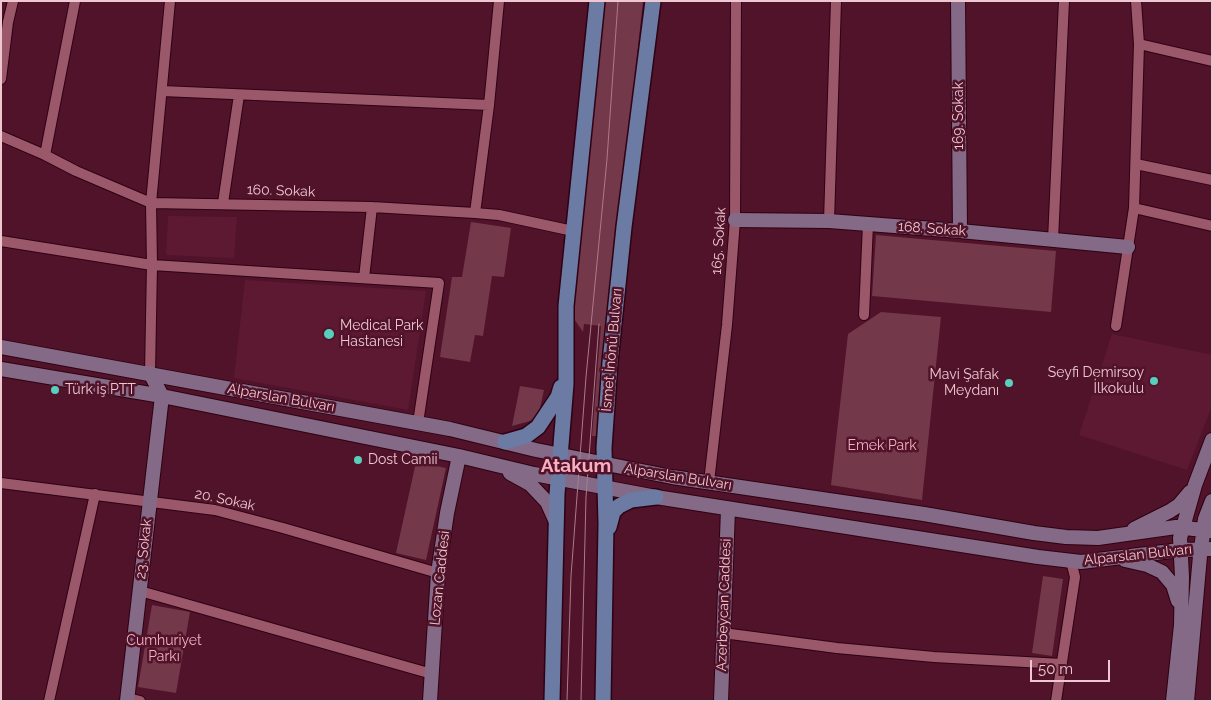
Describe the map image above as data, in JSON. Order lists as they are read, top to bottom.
{
  "streets": {
    "main road": [
      "169. Sokak",
      "168. Sokak",
      "İsmet İnönü Bulvarı",
      "Alparslan Bulvarı",
      "23. Sokak",
      "Lozan Caddesi",
      "Azerbeycan Caddesi"
    ],
    "street": ["160. Sokak", "165. Sokak", "20. Sokak"]
  },
  "crossings": [
    ["169. Sokak", "168. Sokak"],
    ["168. Sokak", "165. Sokak"],
    ["165. Sokak", "Alparslan Bulvarı"],
    ["İsmet İnönü Bulvarı", "Alparslan Bulvarı"],
    ["Alparslan Bulvarı", "23. Sokak"],
    ["Alparslan Bulvarı", "Lozan Caddesi"],
    ["Alparslan Bulvarı", "Azerbeycan Caddesi"],
    ["20. Sokak", "23. Sokak"],
    ["20. Sokak", "Lozan Caddesi"]
  ],
  "districts": ["Atakum"],
  "parks": ["Emek Park", "Cumhuriyet Parkı"],
  "places": [
    "Medical Park Hastanesi",
    "Seyfi Demirsoy İlkokulu",
    "Mavi Şafak Meydanı",
    "Türk iş PTT",
    "Dost Camii"
  ],
  "scale_bar": "50 m"
}
